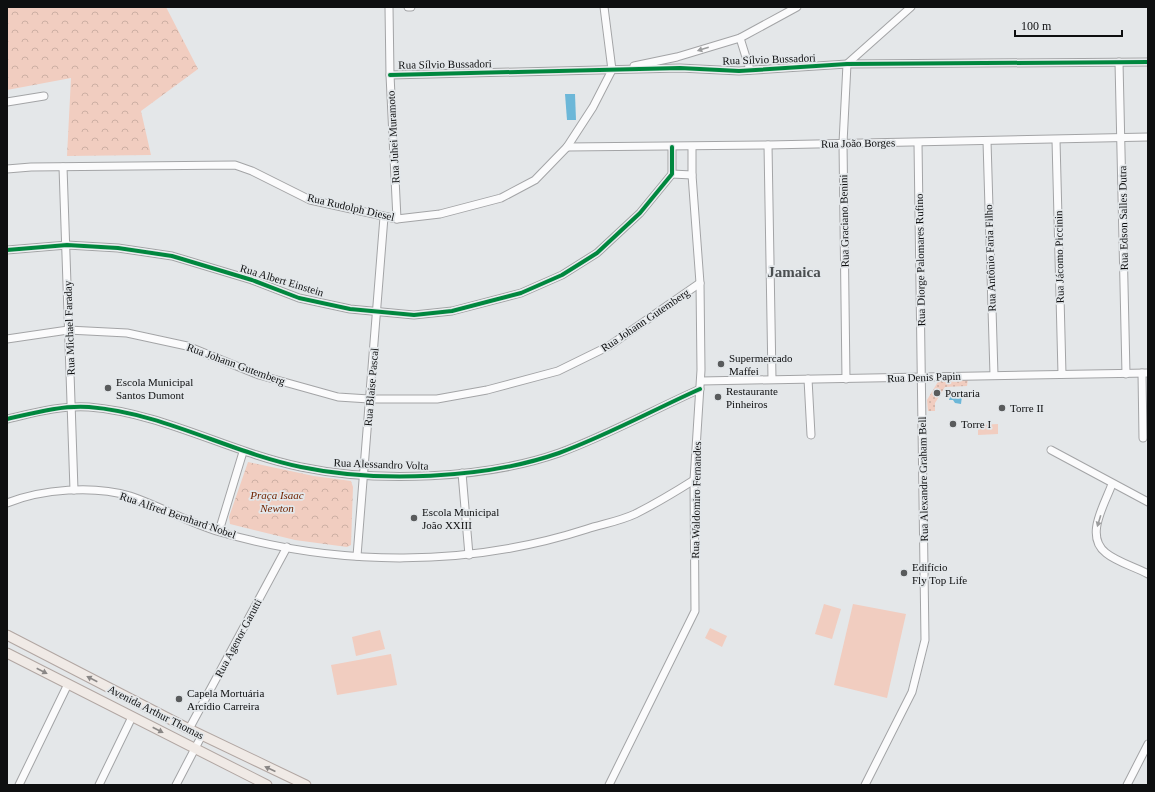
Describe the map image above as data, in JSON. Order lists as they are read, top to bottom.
{
  "streets": {
    "main road": ["Avenida Arthur Thomas"],
    "street": [
      "Rua Sílvio Bussadori",
      "Rua Juhei Muramoto",
      "Rua João Borges",
      "Rua Rudolph Diesel",
      "Rua Edson Salles Dutra",
      "Rua Graciano Benini",
      "Rua Jácomo Piccinin",
      "Rua Antônio Faria Filho",
      "Rua Diorge Palomares Rufino",
      "Rua Albert Einstein",
      "Rua Johann Gutemberg",
      "Rua Michael Faraday",
      "Rua Denis Papin",
      "Rua Blaise Pascal",
      "Rua Alessandro Volta",
      "Rua Alexandre Graham Bell",
      "Rua Waldomiro Fernandes",
      "Rua Alfred Bernhard Nobel",
      "Rua Agenor Garutti"
    ]
  },
  "crossings": [
    ["Rua Sílvio Bussadori", "Rua Juhei Muramoto"],
    ["Rua Sílvio Bussadori", "Rua Rudolph Diesel"],
    ["Rua Sílvio Bussadori", "Rua Edson Salles Dutra"],
    ["Rua Sílvio Bussadori", "Rua Graciano Benini"],
    ["Rua Juhei Muramoto", "Rua Rudolph Diesel"],
    ["Rua João Borges", "Rua Rudolph Diesel"],
    ["Rua João Borges", "Rua Edson Salles Dutra"],
    ["Rua João Borges", "Rua Graciano Benini"],
    ["Rua João Borges", "Rua Jácomo Piccinin"],
    ["Rua João Borges", "Rua Antônio Faria Filho"],
    ["Rua João Borges", "Rua Diorge Palomares Rufino"],
    ["Rua João Borges", "Rua Waldomiro Fernandes"],
    ["Rua Rudolph Diesel", "Rua Michael Faraday"],
    ["Rua Rudolph Diesel", "Rua Blaise Pascal"],
    ["Rua Edson Salles Dutra", "Rua Denis Papin"],
    ["Rua Graciano Benini", "Rua Denis Papin"],
    ["Rua Jácomo Piccinin", "Rua Denis Papin"],
    ["Rua Antônio Faria Filho", "Rua Denis Papin"],
    ["Rua Diorge Palomares Rufino", "Rua Denis Papin"],
    ["Rua Diorge Palomares Rufino", "Rua Alexandre Graham Bell"],
    ["Rua Albert Einstein", "Rua Michael Faraday"],
    ["Rua Albert Einstein", "Rua Blaise Pascal"],
    ["Rua Johann Gutemberg", "Rua Michael Faraday"],
    ["Rua Johann Gutemberg", "Rua Blaise Pascal"],
    ["Rua Johann Gutemberg", "Rua Waldomiro Fernandes"],
    ["Rua Michael Faraday", "Rua Alessandro Volta"],
    ["Rua Michael Faraday", "Rua Alfred Bernhard Nobel"],
    ["Rua Denis Papin", "Rua Alessandro Volta"],
    ["Rua Denis Papin", "Rua Alexandre Graham Bell"],
    ["Rua Denis Papin", "Rua Waldomiro Fernandes"],
    ["Rua Blaise Pascal", "Rua Alessandro Volta"],
    ["Rua Blaise Pascal", "Rua Alfred Bernhard Nobel"],
    ["Rua Alessandro Volta", "Rua Waldomiro Fernandes"],
    ["Rua Waldomiro Fernandes", "Rua Alfred Bernhard Nobel"],
    ["Rua Alfred Bernhard Nobel", "Rua Agenor Garutti"],
    ["Rua Agenor Garutti", "Avenida Arthur Thomas"]
  ],
  "districts": ["Jamaica"],
  "parks": ["Praça Isaac Newton"],
  "places": [
    "Supermercado Maffei",
    "Escola Municipal Santos Dumont",
    "Portaria",
    "Restaurante Pinheiros",
    "Torre II",
    "Torre I",
    "Escola Municipal João XXIII",
    "Edifício Fly Top Life",
    "Capela Mortuária Arcídio Carreira"
  ],
  "scale_bar": "100 m"
}
